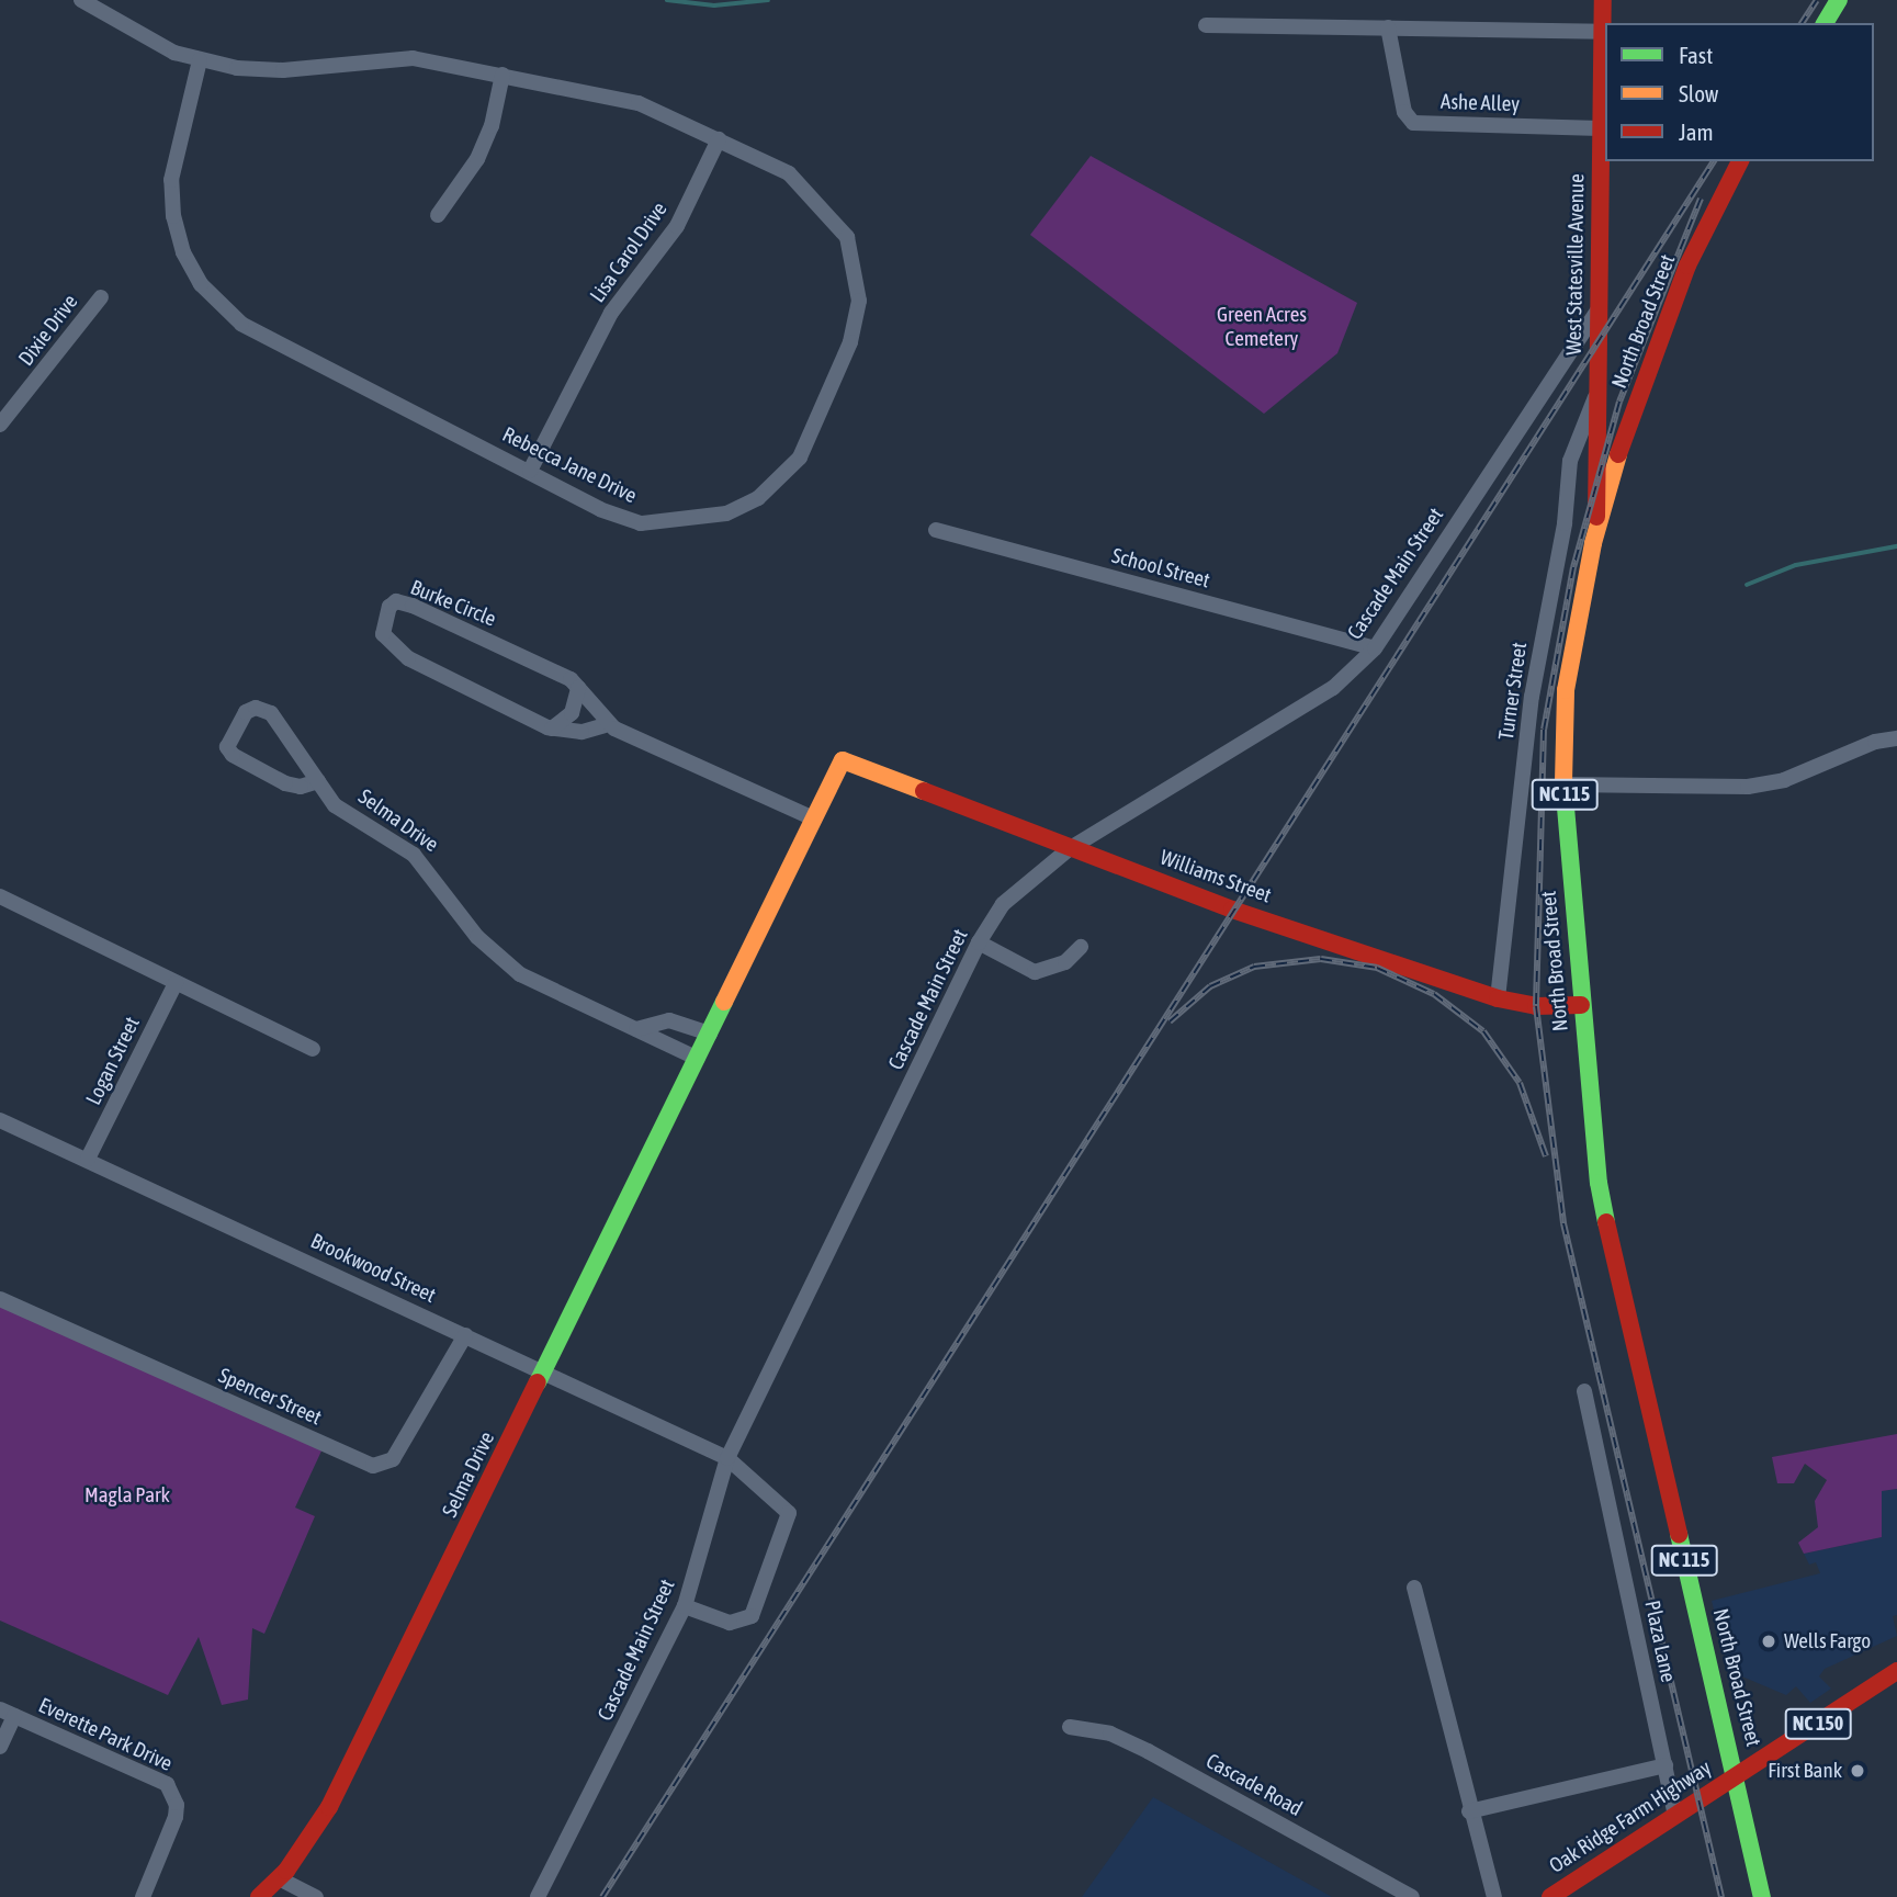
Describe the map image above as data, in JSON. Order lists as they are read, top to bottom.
{
  "streets": {
    "street": [
      "Ashe Alley",
      "Lisa Carol Drive",
      "West Statesville Avenue",
      "North Broad Street",
      "Dixie Drive",
      "Rebecca Jane Drive",
      "School Street",
      "Cascade Main Street",
      "Burke Circle",
      "Turner Street",
      "NC 115",
      "Selma Drive",
      "Williams Street",
      "Logan Street",
      "Brookwood Street",
      "Spencer Street",
      "Plaza Lane",
      "NC 150",
      "Everette Park Drive",
      "Cascade Road",
      "Oak Ridge Farm Highway"
    ]
  },
  "crossings": [
    ["Ashe Alley", "West Statesville Avenue"],
    ["Lisa Carol Drive", "Rebecca Jane Drive"],
    ["West Statesville Avenue", "North Broad Street"],
    ["West Statesville Avenue", "Cascade Main Street"],
    ["West Statesville Avenue", "Turner Street"],
    ["North Broad Street", "NC 115"],
    ["North Broad Street", "Williams Street"],
    ["North Broad Street", "NC 150"],
    ["North Broad Street", "Oak Ridge Farm Highway"],
    ["School Street", "Cascade Main Street"],
    ["Cascade Main Street", "Williams Street"],
    ["Cascade Main Street", "Brookwood Street"],
    ["Burke Circle", "Selma Drive"],
    ["Turner Street", "Williams Street"],
    ["NC 115", "NC 150"],
    ["NC 115", "Oak Ridge Farm Highway"],
    ["Selma Drive", "Williams Street"],
    ["Selma Drive", "Brookwood Street"],
    ["Logan Street", "Brookwood Street"],
    ["Brookwood Street", "Spencer Street"],
    ["Plaza Lane", "Oak Ridge Farm Highway"],
    ["NC 150", "Oak Ridge Farm Highway"]
  ],
  "parks": ["Green Acres Cemetery", "Magla Park"],
  "places": ["Wells Fargo", "First Bank"],
  "legend": ["Fast", "Slow", "Jam"]
}
